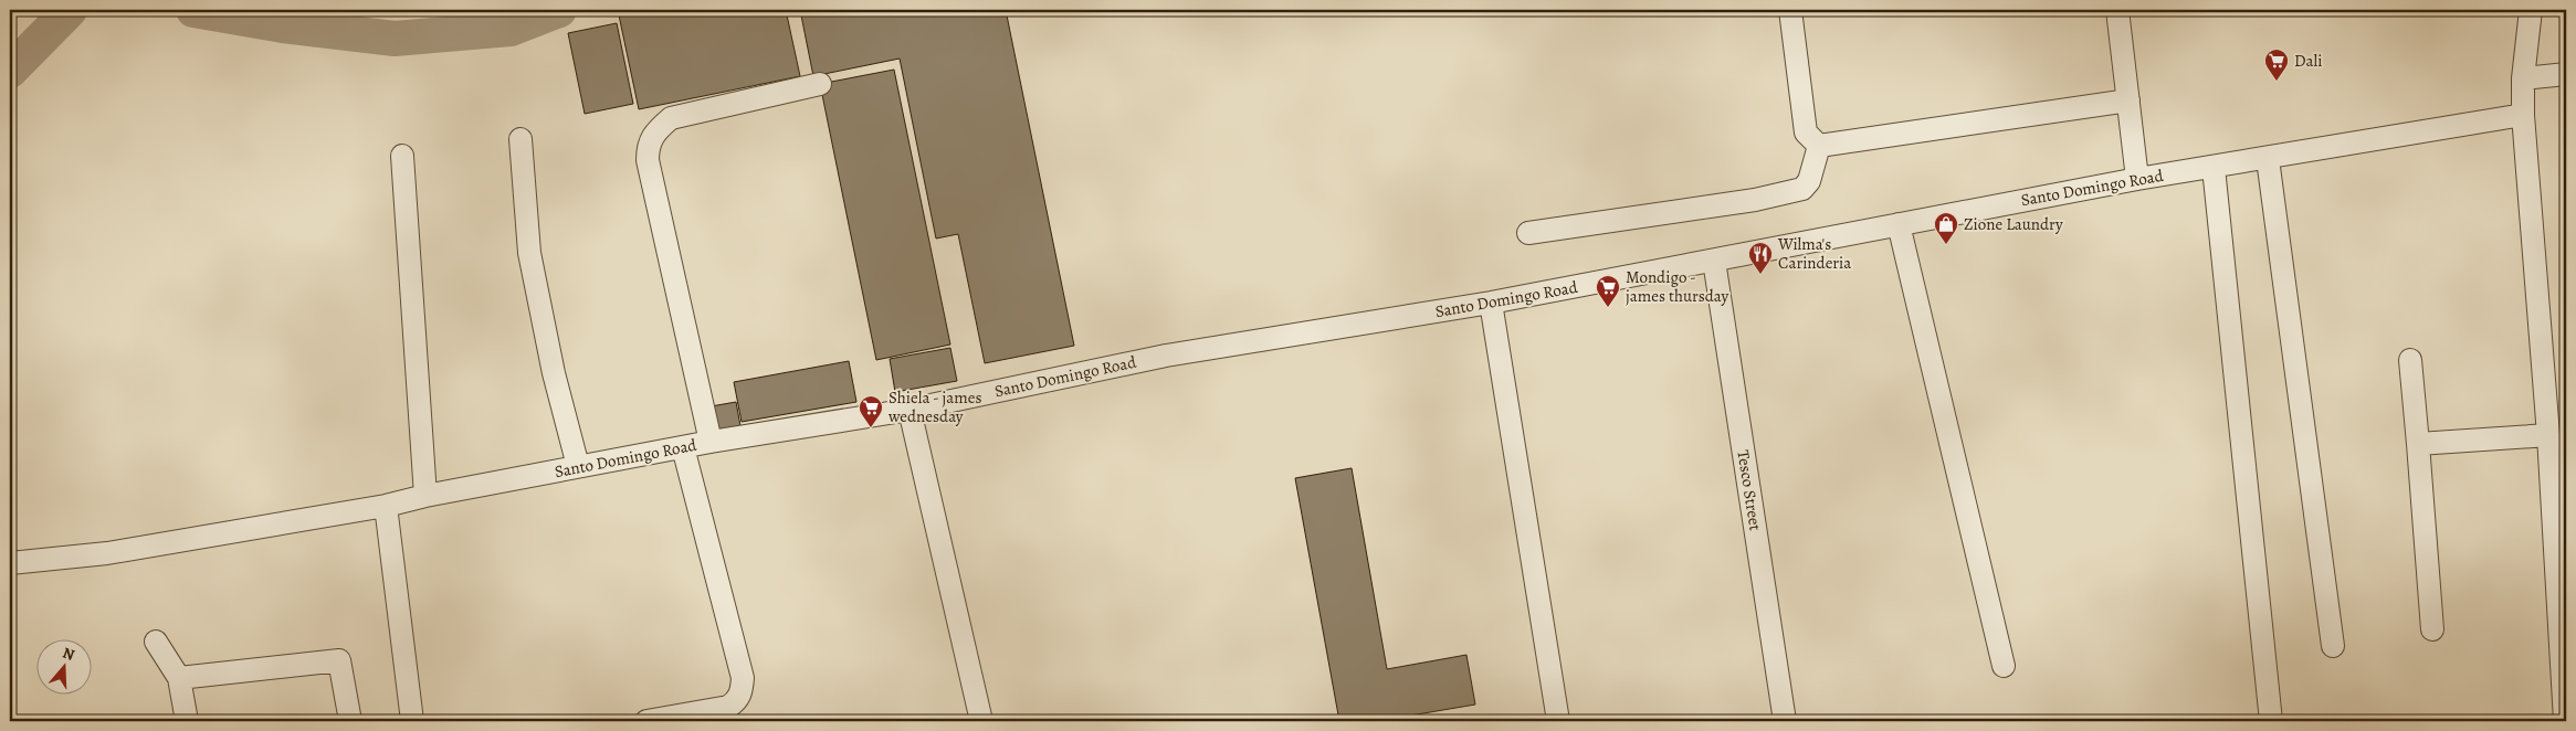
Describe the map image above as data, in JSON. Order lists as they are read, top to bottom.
{
  "streets": {
    "street": ["Santo Domingo Road", "Tesco Street"]
  },
  "crossings": [
    ["Santo Domingo Road", "Tesco Street"]
  ],
  "places": {
    "supermarket": ["Dali", "Mondigo - james thursday", "Shiela - james wednesday"],
    "shop": ["Zione Laundry"],
    "restaurant": ["Wilma's Carinderia"]
  },
  "north": "top"
}
